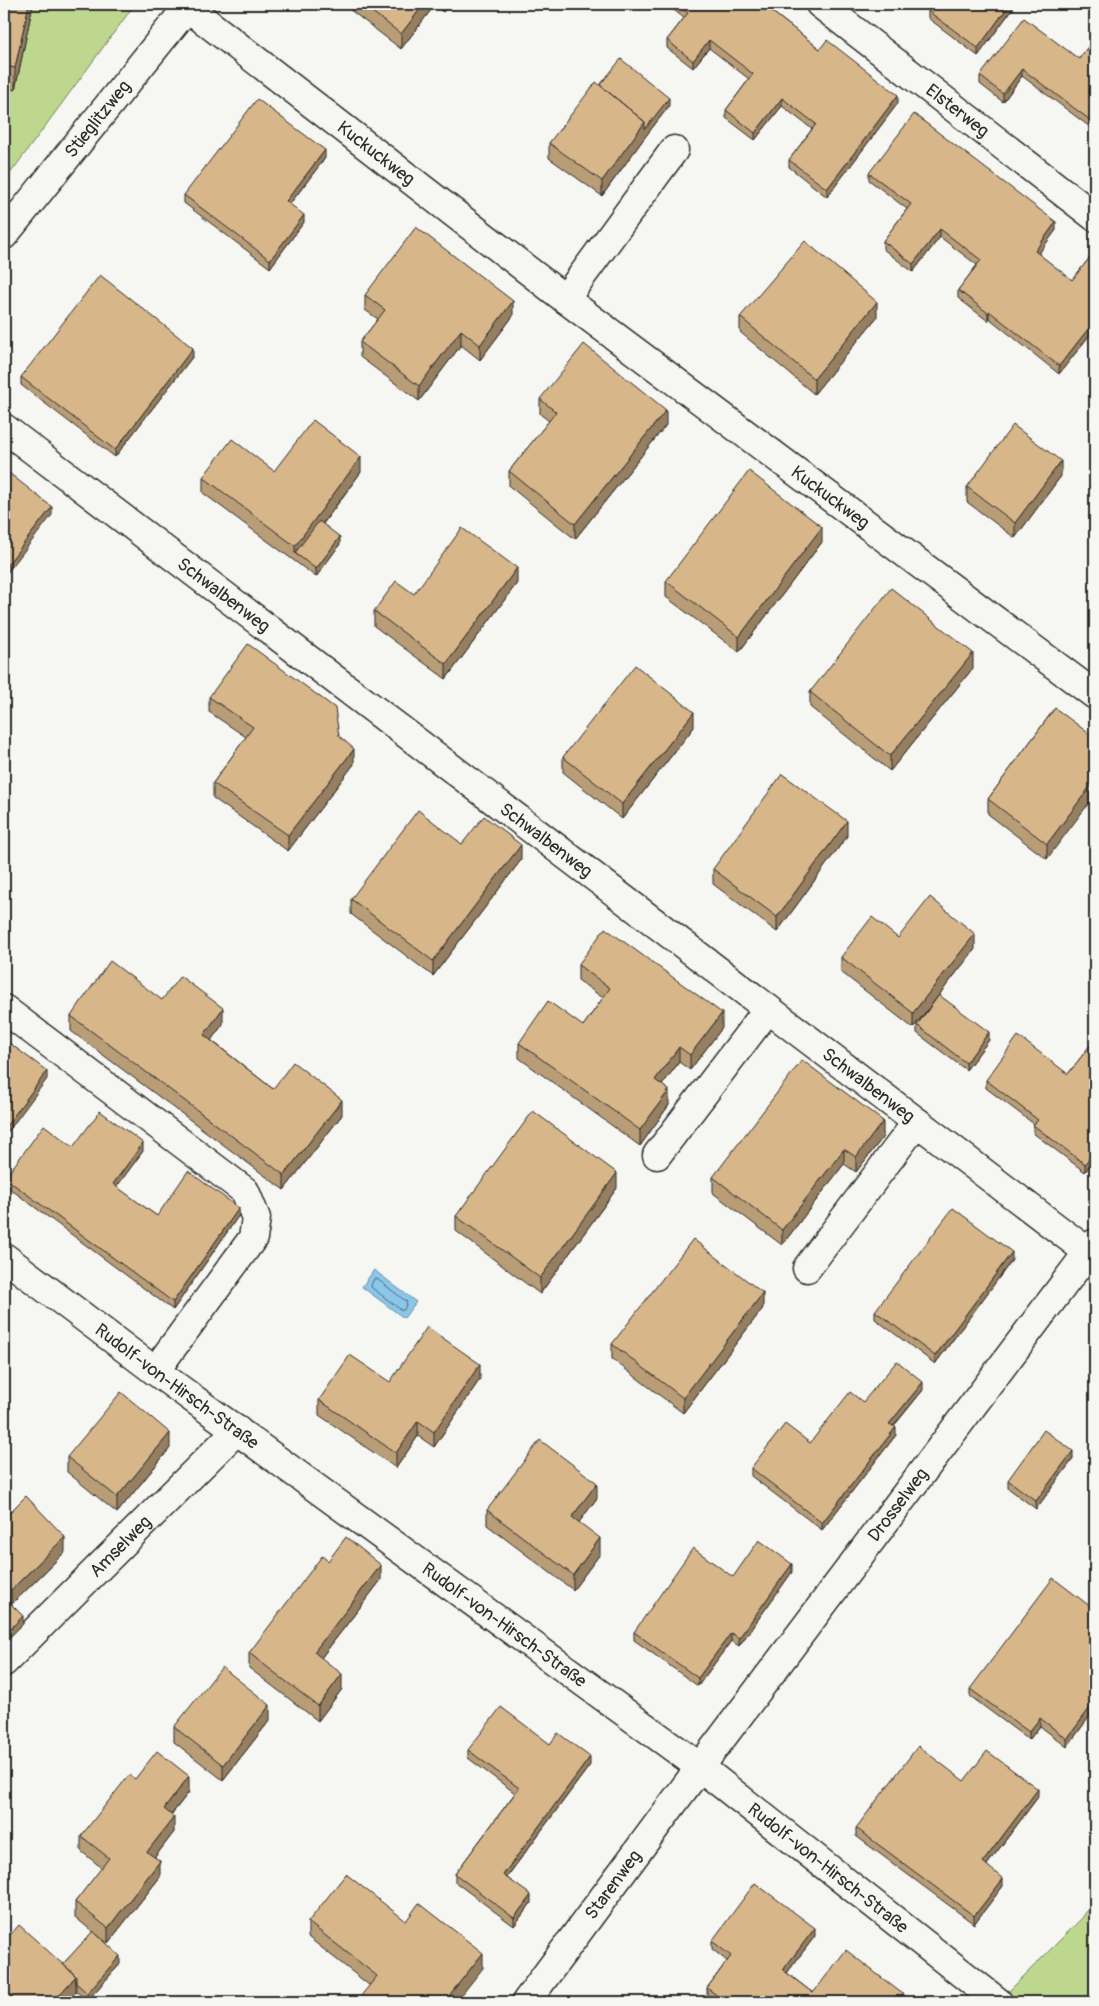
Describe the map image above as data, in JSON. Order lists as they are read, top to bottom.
{
  "streets": {
    "street": [
      "Elsterweg",
      "Stieglitzweg",
      "Kuckuckweg",
      "Schwalbenweg",
      "Rudolf-von-Hirsch-Straße",
      "Drosselweg",
      "Amselweg",
      "Starenweg"
    ]
  },
  "crossings": [
    ["Stieglitzweg", "Kuckuckweg"],
    ["Schwalbenweg", "Drosselweg"],
    ["Rudolf-von-Hirsch-Straße", "Drosselweg"],
    ["Rudolf-von-Hirsch-Straße", "Amselweg"],
    ["Rudolf-von-Hirsch-Straße", "Starenweg"],
    ["Drosselweg", "Starenweg"]
  ]
}
